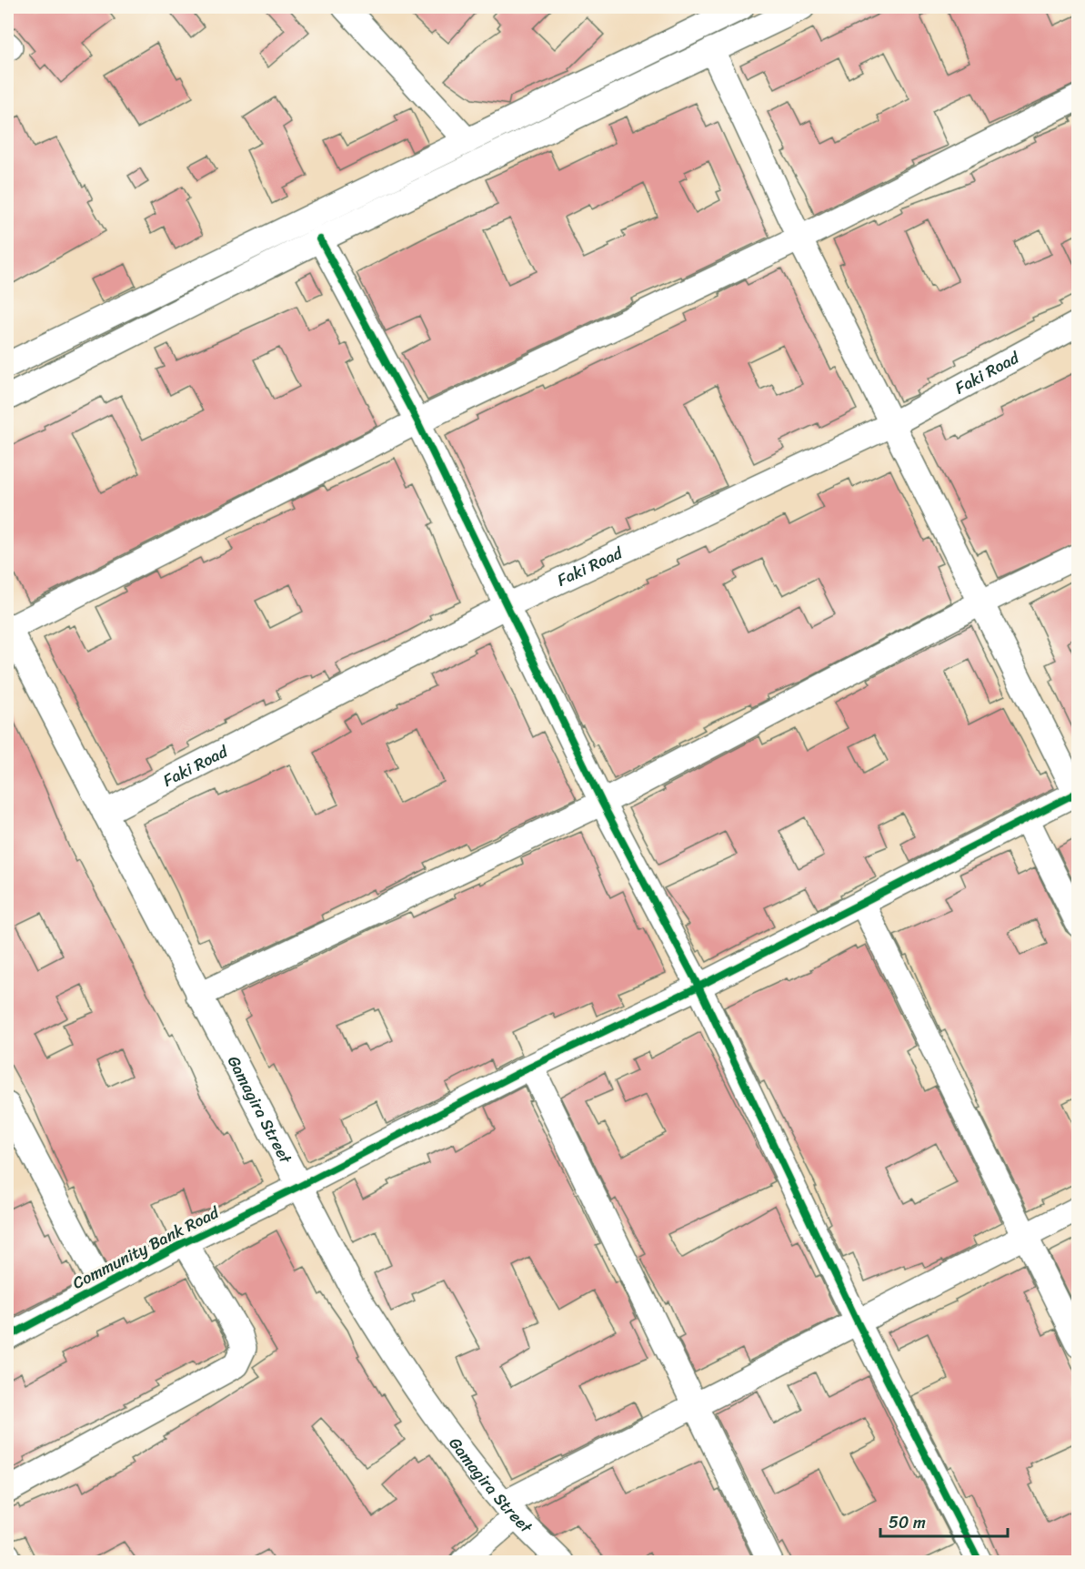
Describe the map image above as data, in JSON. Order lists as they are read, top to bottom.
{
  "streets": {
    "street": ["Faki Road", "Gamagira Street", "Community Bank Road"]
  },
  "crossings": [
    ["Faki Road", "Gamagira Street"],
    ["Gamagira Street", "Community Bank Road"]
  ],
  "scale_bar": "50 m"
}
